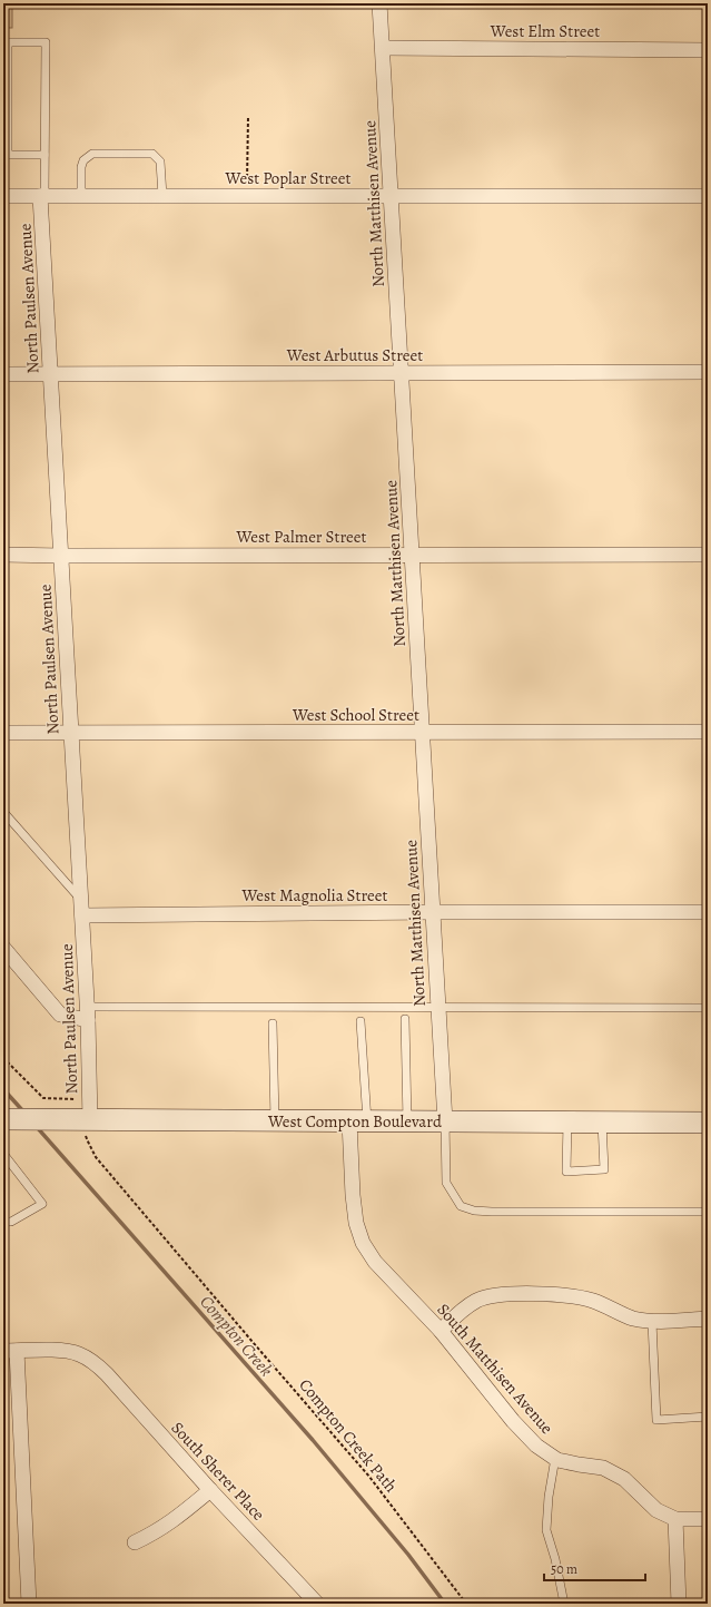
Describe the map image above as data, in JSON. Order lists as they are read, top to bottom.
{
  "streets": {
    "main road": ["West Compton Boulevard"],
    "street": [
      "West Elm Street",
      "West Poplar Street",
      "North Matthisen Avenue",
      "North Paulsen Avenue",
      "West Arbutus Street",
      "West Palmer Street",
      "West School Street",
      "West Magnolia Street",
      "South Matthisen Avenue",
      "South Sherer Place"
    ],
    "path": ["Compton Creek Path"]
  },
  "crossings": [
    ["West Elm Street", "North Matthisen Avenue"],
    ["West Poplar Street", "North Matthisen Avenue"],
    ["West Poplar Street", "North Paulsen Avenue"],
    ["North Matthisen Avenue", "West Arbutus Street"],
    ["North Matthisen Avenue", "West Palmer Street"],
    ["North Matthisen Avenue", "West School Street"],
    ["North Matthisen Avenue", "West Magnolia Street"],
    ["North Matthisen Avenue", "West Compton Boulevard"],
    ["North Paulsen Avenue", "West Arbutus Street"],
    ["North Paulsen Avenue", "West Palmer Street"],
    ["North Paulsen Avenue", "West School Street"],
    ["North Paulsen Avenue", "West Magnolia Street"],
    ["North Paulsen Avenue", "West Compton Boulevard"],
    ["West Compton Boulevard", "South Matthisen Avenue"]
  ],
  "water": ["Compton Creek"],
  "scale_bar": "50 m"
}
